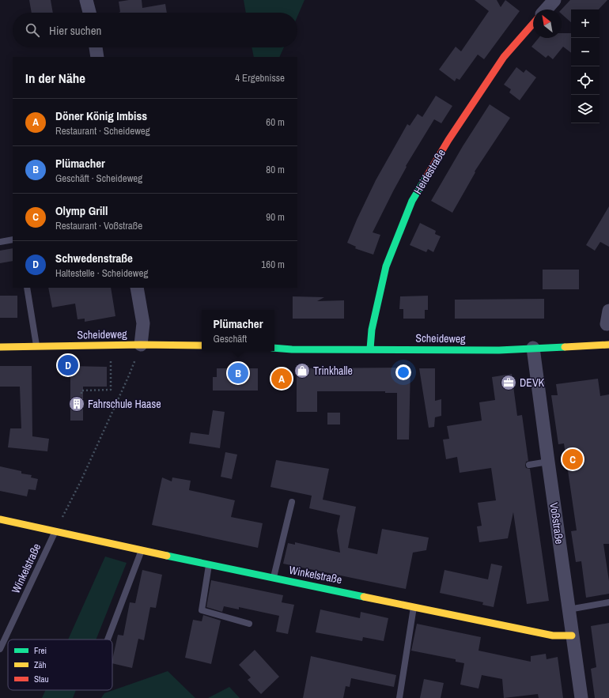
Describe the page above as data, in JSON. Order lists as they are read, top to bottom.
{
  "streets": {
    "street": [
      "Heidestraße",
      "Scheideweg",
      "Voßstraße",
      "Winkelstraße"
    ]
  },
  "crossings": [
    ["Heidestraße", "Scheideweg"],
    ["Scheideweg", "Voßstraße"],
    ["Voßstraße", "Winkelstraße"]
  ],
  "places": {
    "shop": ["Trinkhalle"],
    "office": ["DEVK"],
    "building": ["Fahrschule Haase"]
  },
  "legend": ["Frei", "Zäh", "Stau"],
  "north": "top left",
  "page": {
    "map_buttons": ["+", "−"],
    "search": "Hier suchen",
    "heading": ["In der Nähe", "4 Ergebnisse"],
    "list": [
      {
        "mark": "A",
        "name": "Döner König Imbiss",
        "note": "Restaurant · Scheideweg",
        "value": "60 m"
      },
      {
        "mark": "B",
        "name": "Plümacher",
        "note": "Geschäft · Scheideweg",
        "value": "80 m"
      },
      {
        "mark": "C",
        "name": "Olymp Grill",
        "note": "Restaurant · Voßstraße",
        "value": "90 m"
      },
      {
        "mark": "D",
        "name": "Schwedenstraße",
        "note": "Haltestelle · Scheideweg",
        "value": "160 m"
      }
    ],
    "popup": ["Plümacher", "Geschäft"],
    "pins": [
      "D",
      "B",
      "A",
      "C"
    ]
  }
}
